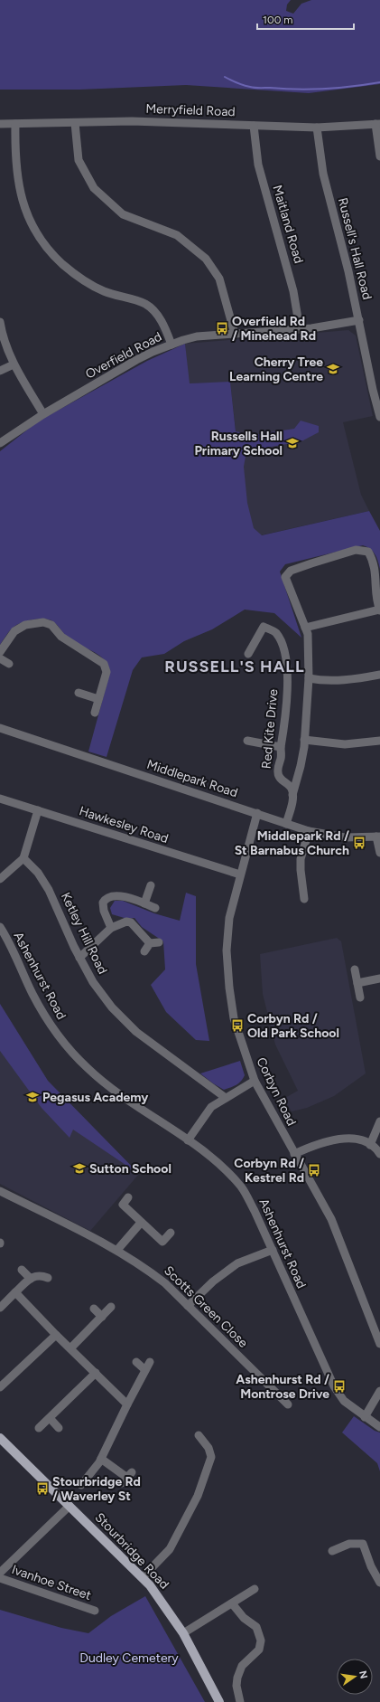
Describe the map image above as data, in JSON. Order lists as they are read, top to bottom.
{
  "streets": {
    "main road": ["Stourbridge Road"],
    "street": [
      "Merryfield Road",
      "Maitland Road",
      "Russell's Hall Road",
      "Overfield Road",
      "Red Kite Drive",
      "Middlepark Road",
      "Hawkesley Road",
      "Ketley Hill Road",
      "Ashenhurst Road",
      "Corbyn Road",
      "Scotts Green Close",
      "Ivanhoe Street"
    ]
  },
  "crossings": [
    ["Merryfield Road", "Maitland Road"],
    ["Merryfield Road", "Russell's Hall Road"],
    ["Maitland Road", "Overfield Road"],
    ["Russell's Hall Road", "Overfield Road"],
    ["Middlepark Road", "Corbyn Road"],
    ["Hawkesley Road", "Corbyn Road"]
  ],
  "districts": ["RUSSELL'S HALL"],
  "parks": ["Dudley Cemetery"],
  "places": {
    "bus stop": [
      "Overfield Rd / Minehead Rd",
      "Middlepark Rd / St Barnabus Church",
      "Corbyn Rd / Old Park School",
      "Corbyn Rd / Kestrel Rd",
      "Ashenhurst Rd / Montrose Drive",
      "Stourbridge Rd / Waverley St"
    ],
    "school or university": [
      "Cherry Tree Learning Centre",
      "Russells Hall Primary School",
      "Pegasus Academy",
      "Sutton School"
    ]
  },
  "scale_bar": "100 m",
  "north": "right"
}
